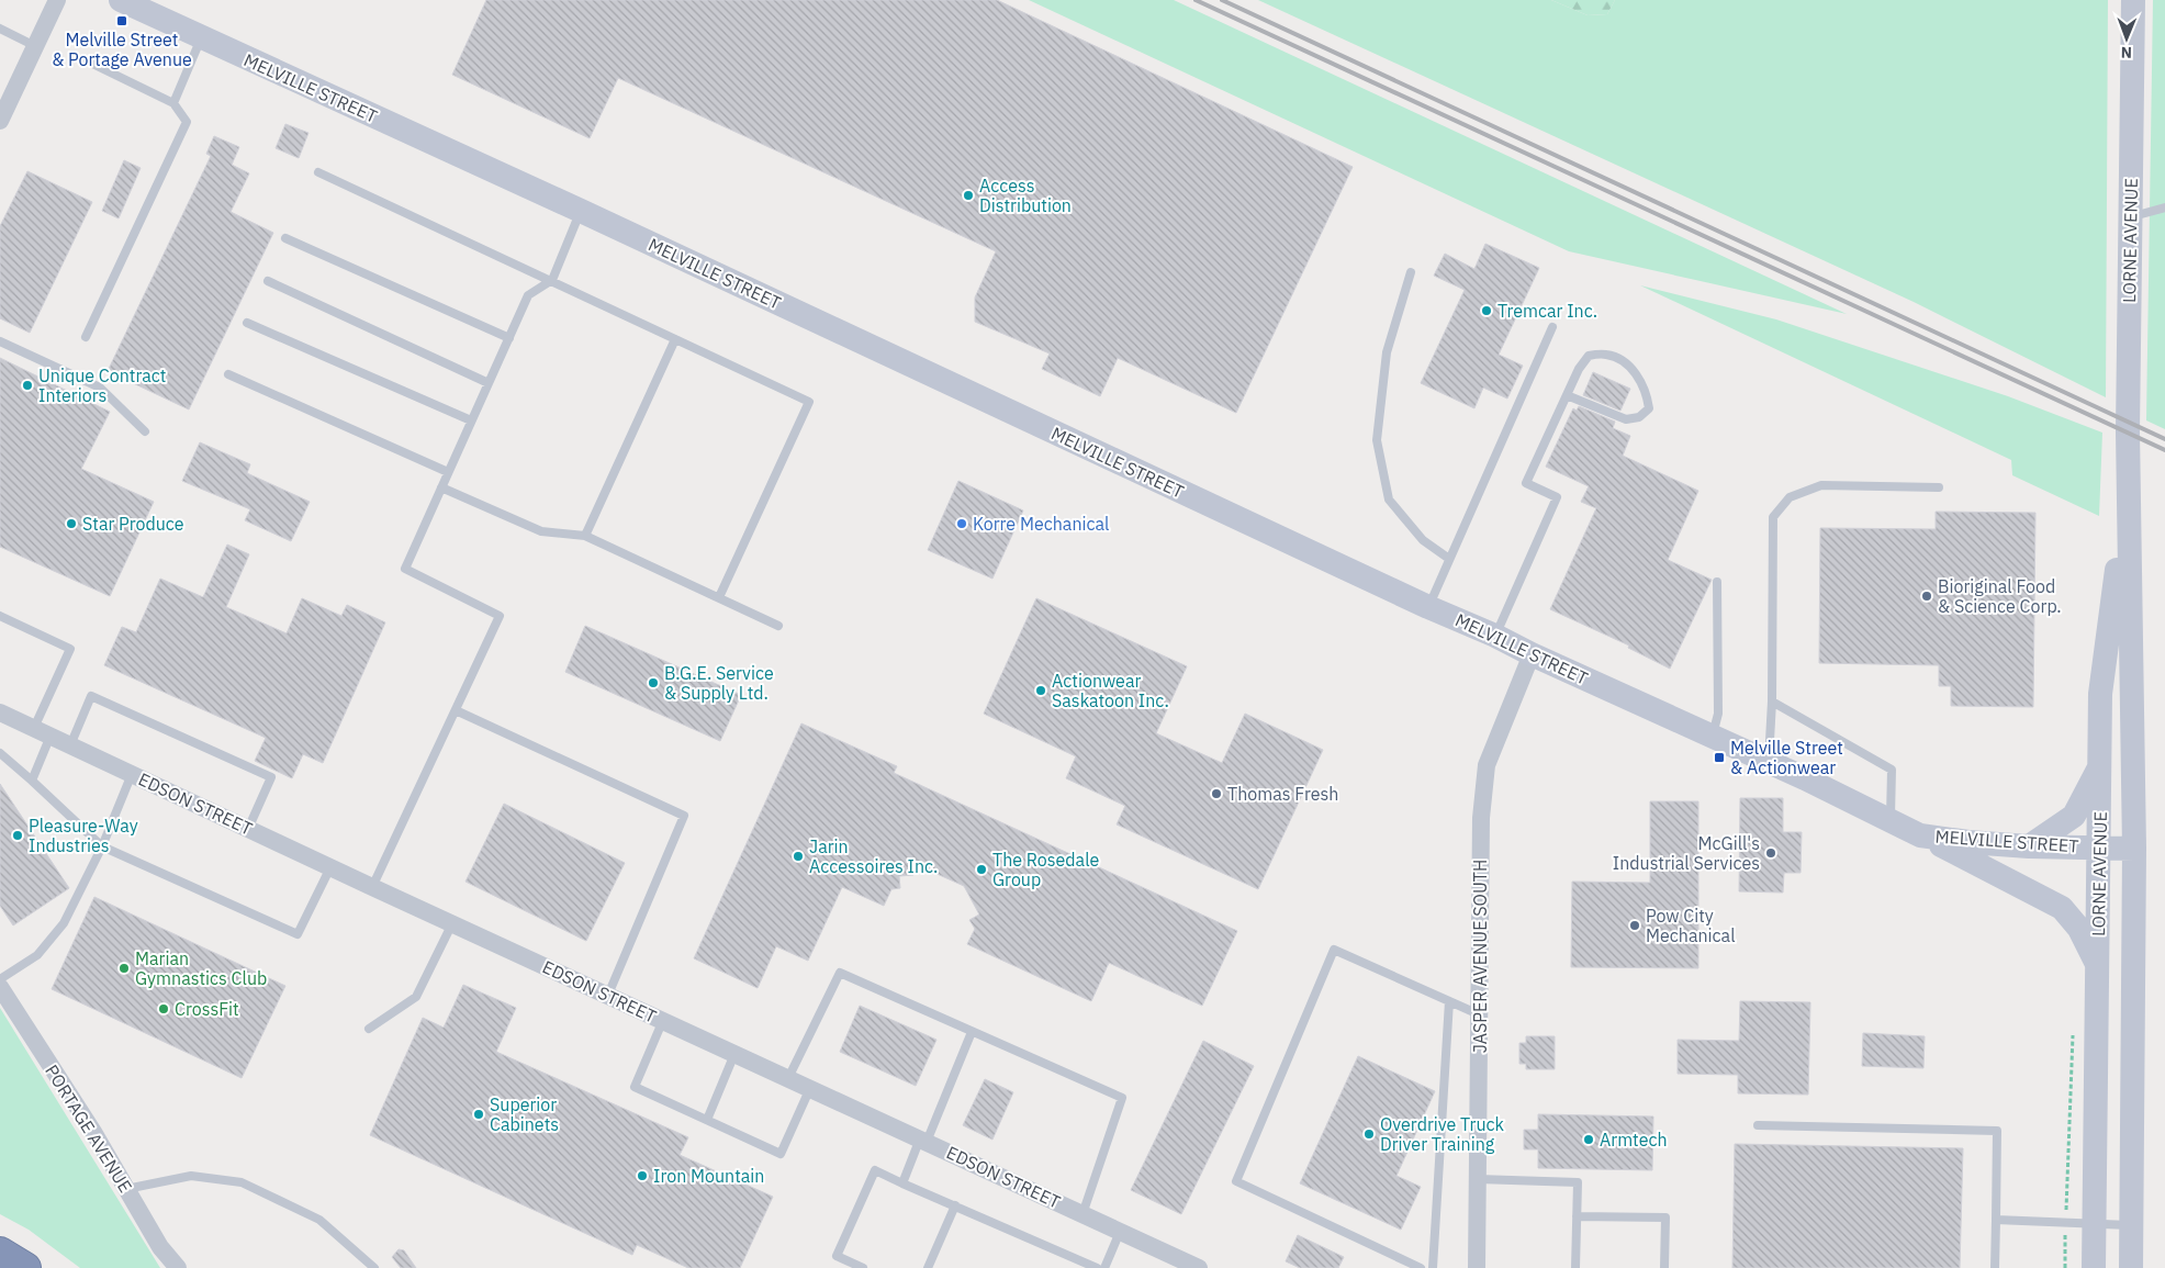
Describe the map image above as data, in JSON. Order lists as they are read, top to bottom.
{
  "streets": {
    "main road": ["MELVILLE STREET", "LORNE AVENUE"],
    "street": ["EDSON STREET", "JASPER AVENUE SOUTH", "PORTAGE AVENUE"]
  },
  "crossings": [
    ["MELVILLE STREET", "LORNE AVENUE"],
    ["MELVILLE STREET", "JASPER AVENUE SOUTH"]
  ],
  "places": {
    "transit": ["Melville Street & Portage Avenue", "Melville Street & Actionwear"],
    "other": [
      "Access Distribution",
      "Tremcar Inc.",
      "Unique Contract Interiors",
      "Star Produce",
      "Korre Mechanical",
      "Bioriginal Food & Science Corp.",
      "B.G.E. Service & Supply Ltd.",
      "Actionwear Saskatoon Inc.",
      "Thomas Fresh",
      "Pleasure-Way Industries",
      "McGill's Industrial Services",
      "Jarin Accessoires Inc.",
      "The Rosedale Group",
      "Pow City Mechanical",
      "Marian Gymnastics Club",
      "CrossFit",
      "Superior Cabinets",
      "Overdrive Truck Driver Training",
      "Armtech",
      "Iron Mountain"
    ]
  },
  "north": "bottom"
}
